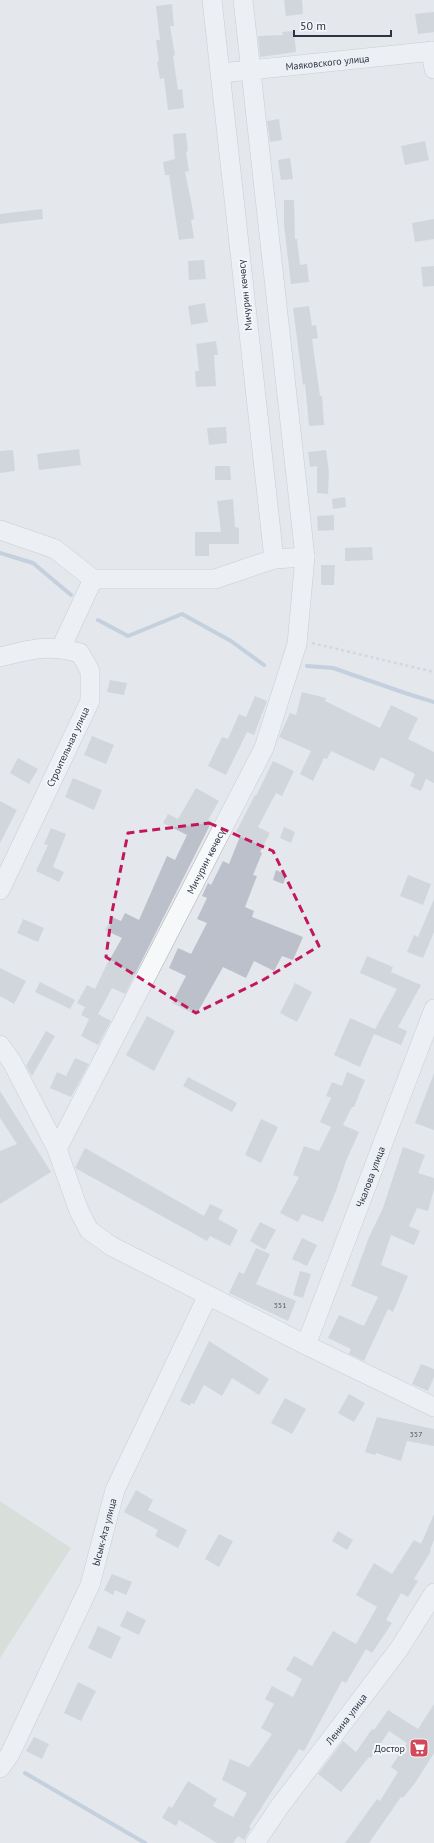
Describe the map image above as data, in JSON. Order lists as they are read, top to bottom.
{
  "streets": {
    "street": [
      "Маяковского улица",
      "Мичурин көчөсү",
      "Строительная улица",
      "Чкалова улица",
      "Ысык-Ата улица",
      "Ленина улица"
    ]
  },
  "crossings": [
    ["Маяковского улица", "Мичурин көчөсү"]
  ],
  "places": {
    "supermarket": ["Достор"]
  },
  "house_numbers": ["351", "357"],
  "scale_bar": "50 m"
}
